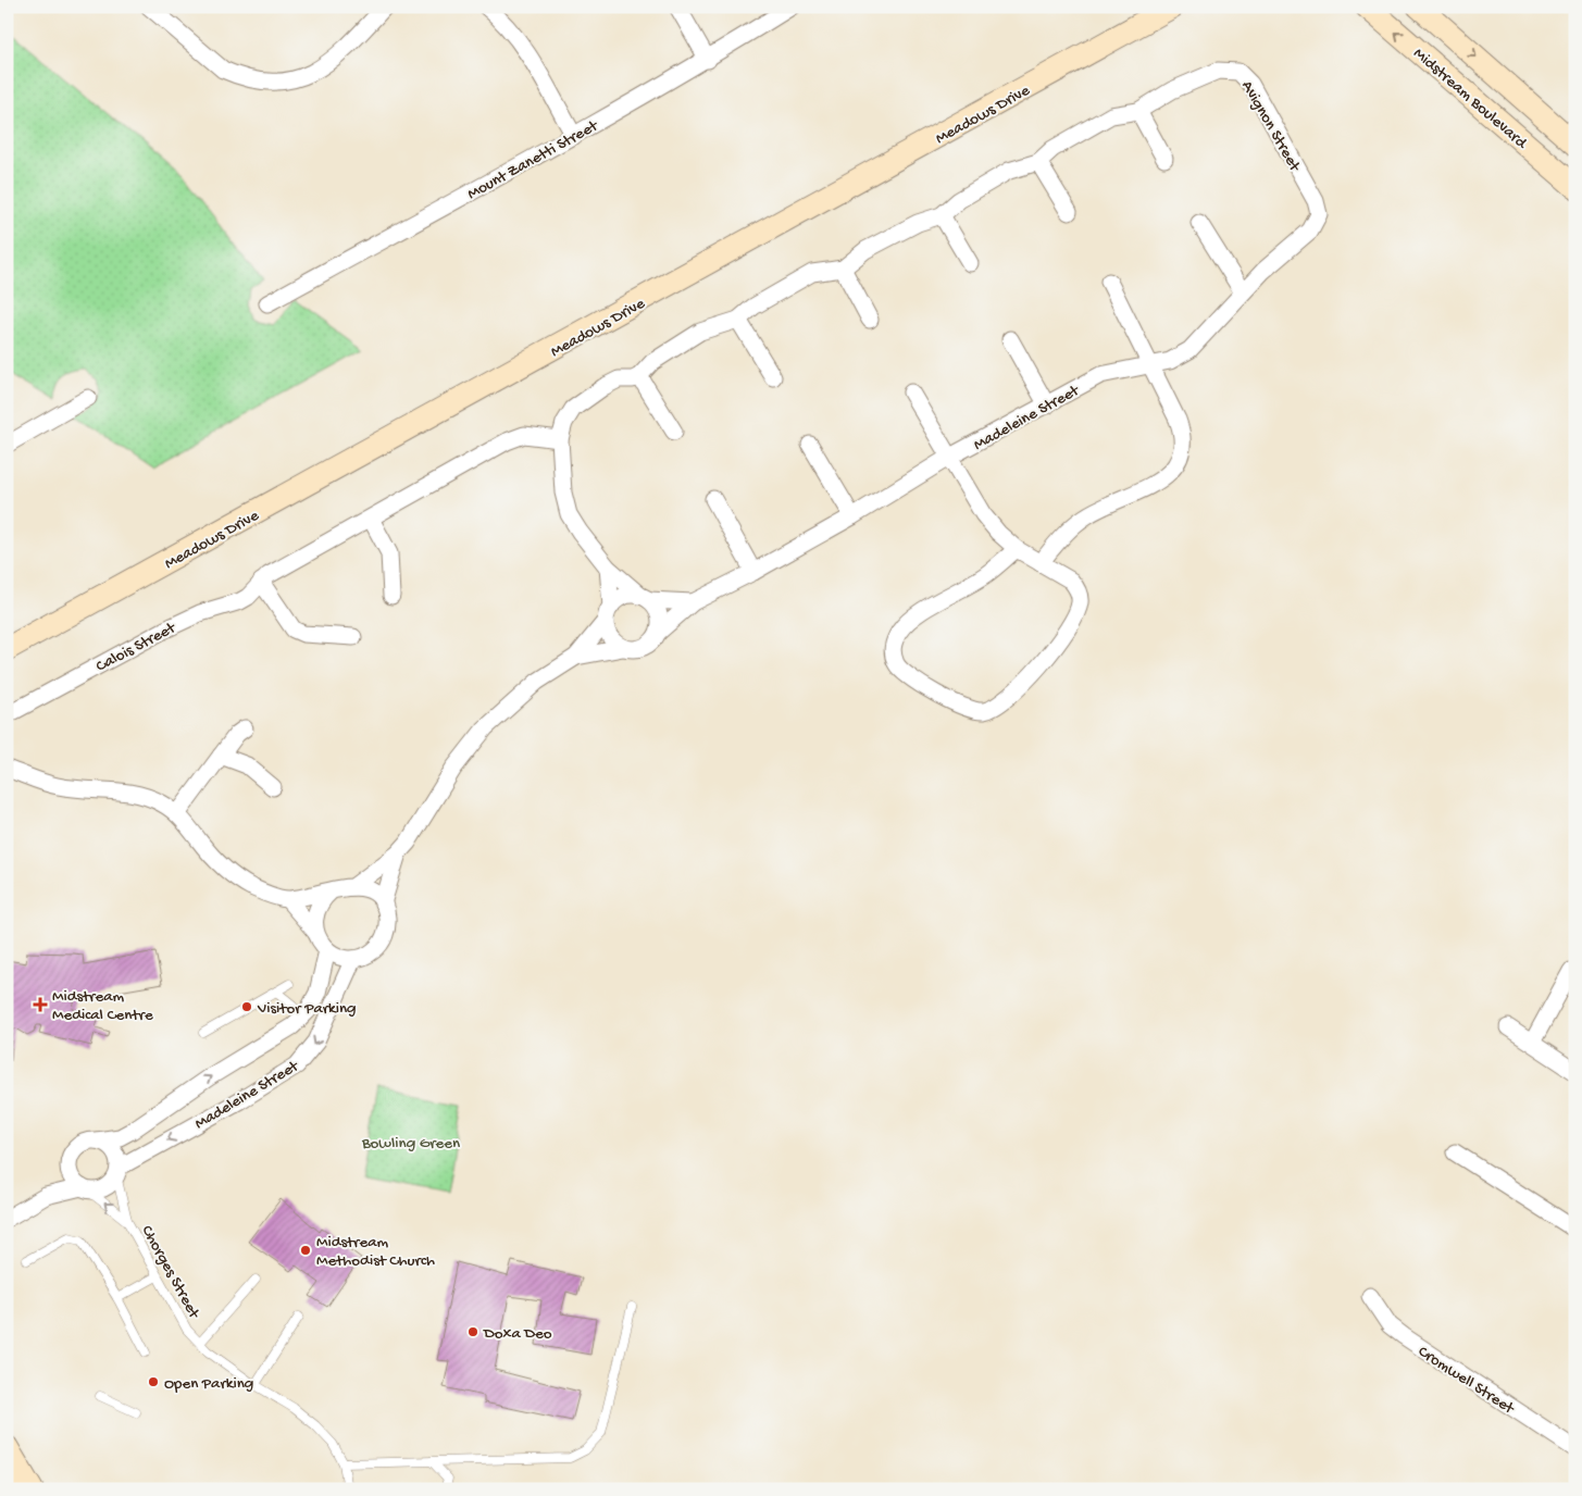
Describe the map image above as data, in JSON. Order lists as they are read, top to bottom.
{
  "streets": {
    "street": [
      "Midstream Boulevard",
      "Meadows Drive",
      "Avignon Street",
      "Mount Zanetti Street",
      "Madeleine Street",
      "Calois Street",
      "Cromwell Street"
    ],
    "lane": ["Chorges Street"]
  },
  "crossings": [
    ["Avignon Street", "Madeleine Street"],
    ["Madeleine Street", "Chorges Street"]
  ],
  "parks": ["Bowling Green"],
  "places": {
    "health": ["Midstream Medical Centre"],
    "other": [
      "Visitor Parking",
      "Midstream Methodist Church",
      "Doxa Deo",
      "Open Parking"
    ]
  }
}
